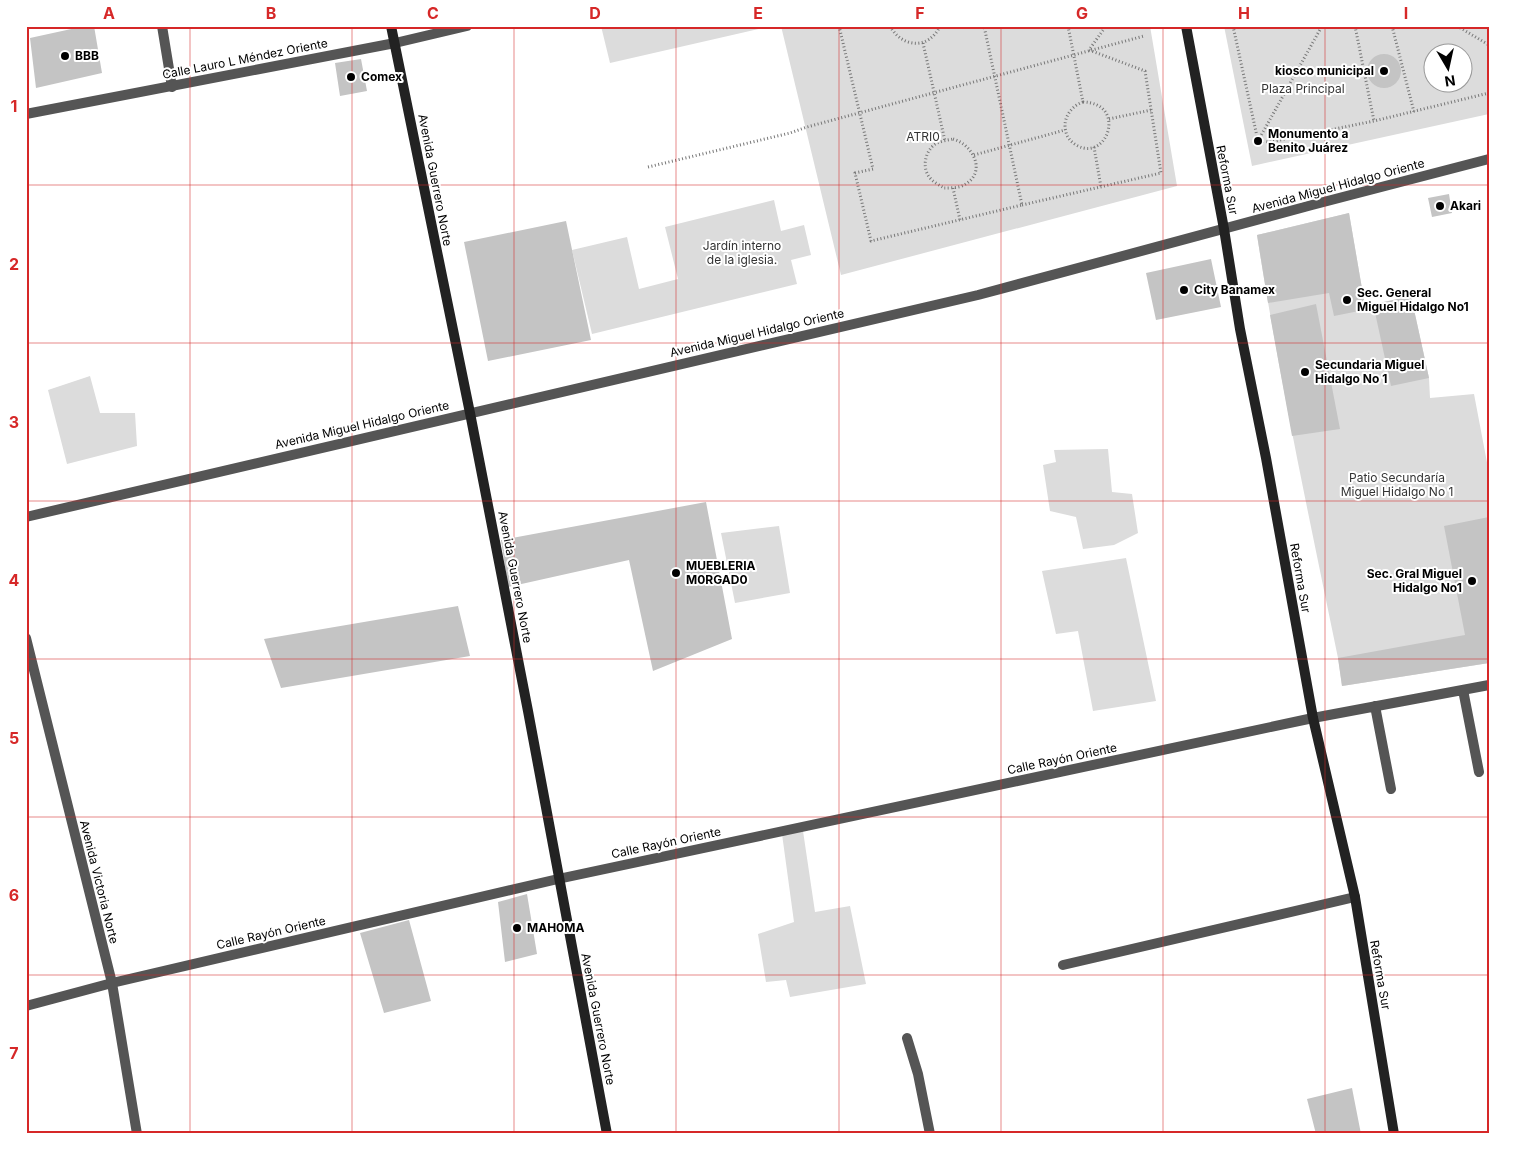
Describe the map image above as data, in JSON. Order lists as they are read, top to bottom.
{
  "streets": {
    "main road": ["Avenida Guerrero Norte", "Reforma Sur"],
    "street": [
      "Calle Lauro L Méndez Oriente",
      "Avenida Miguel Hidalgo Oriente",
      "Calle Rayón Oriente",
      "Avenida Victoria Norte"
    ]
  },
  "crossings": [
    ["Calle Lauro L Méndez Oriente", "Avenida Guerrero Norte"],
    ["Avenida Guerrero Norte", "Avenida Miguel Hidalgo Oriente"],
    ["Avenida Guerrero Norte", "Calle Rayón Oriente"],
    ["Reforma Sur", "Avenida Miguel Hidalgo Oriente"],
    ["Reforma Sur", "Calle Rayón Oriente"],
    ["Calle Rayón Oriente", "Avenida Victoria Norte"]
  ],
  "parks": [
    "Plaza Principal",
    "ATRI0",
    "Jardín interno de la iglesia.",
    "Patio Secundaría Miguel Hidalgo No 1"
  ],
  "places": [
    "BBB",
    "kiosco municipal",
    "Comex",
    "Monumento a Benito Juárez",
    "Akari",
    "City Banamex",
    "Sec. General Miguel Hidalgo No1",
    "Secundaria Miguel Hidalgo No 1",
    "MUEBLERIA M0RGAD0",
    "Sec. Gral Miguel Hidalgo No1",
    "MAH0MA"
  ],
  "north": "bottom",
  "grid": {
    "columns": [
      "A",
      "B",
      "C",
      "D",
      "E",
      "F",
      "G",
      "H",
      "I"
    ],
    "rows": [
      "1",
      "2",
      "3",
      "4",
      "5",
      "6",
      "7"
    ]
  }
}
